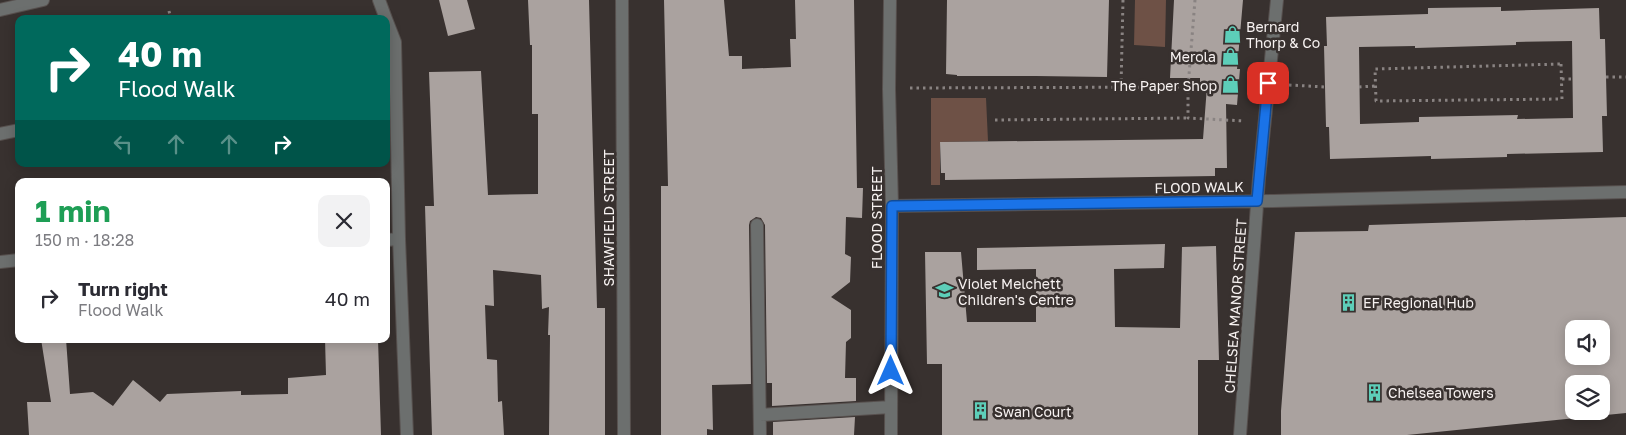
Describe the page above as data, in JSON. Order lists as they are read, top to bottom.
{
  "streets": {
    "street": [
      "FLOOD WALK",
      "SHAWFIELD STREET",
      "FLOOD STREET",
      "CHELSEA MANOR STREET"
    ]
  },
  "crossings": [
    ["FLOOD WALK", "FLOOD STREET"],
    ["FLOOD WALK", "CHELSEA MANOR STREET"]
  ],
  "places": {
    "shop": ["Bernard Thorp & Co", "Merola", "The Paper Shop"],
    "school or university": ["Violet Melchett Children's Centre"],
    "building": ["EF Regional Hub", "Chelsea Towers", "Swan Court"]
  },
  "page": {
    "turn": ["40 m", "Flood Walk"],
    "heading": ["1 min", "150 m · 18:28"],
    "list": [
      {
        "name": "Turn right",
        "note": "Flood Walk",
        "value": "40 m"
      }
    ]
  }
}
